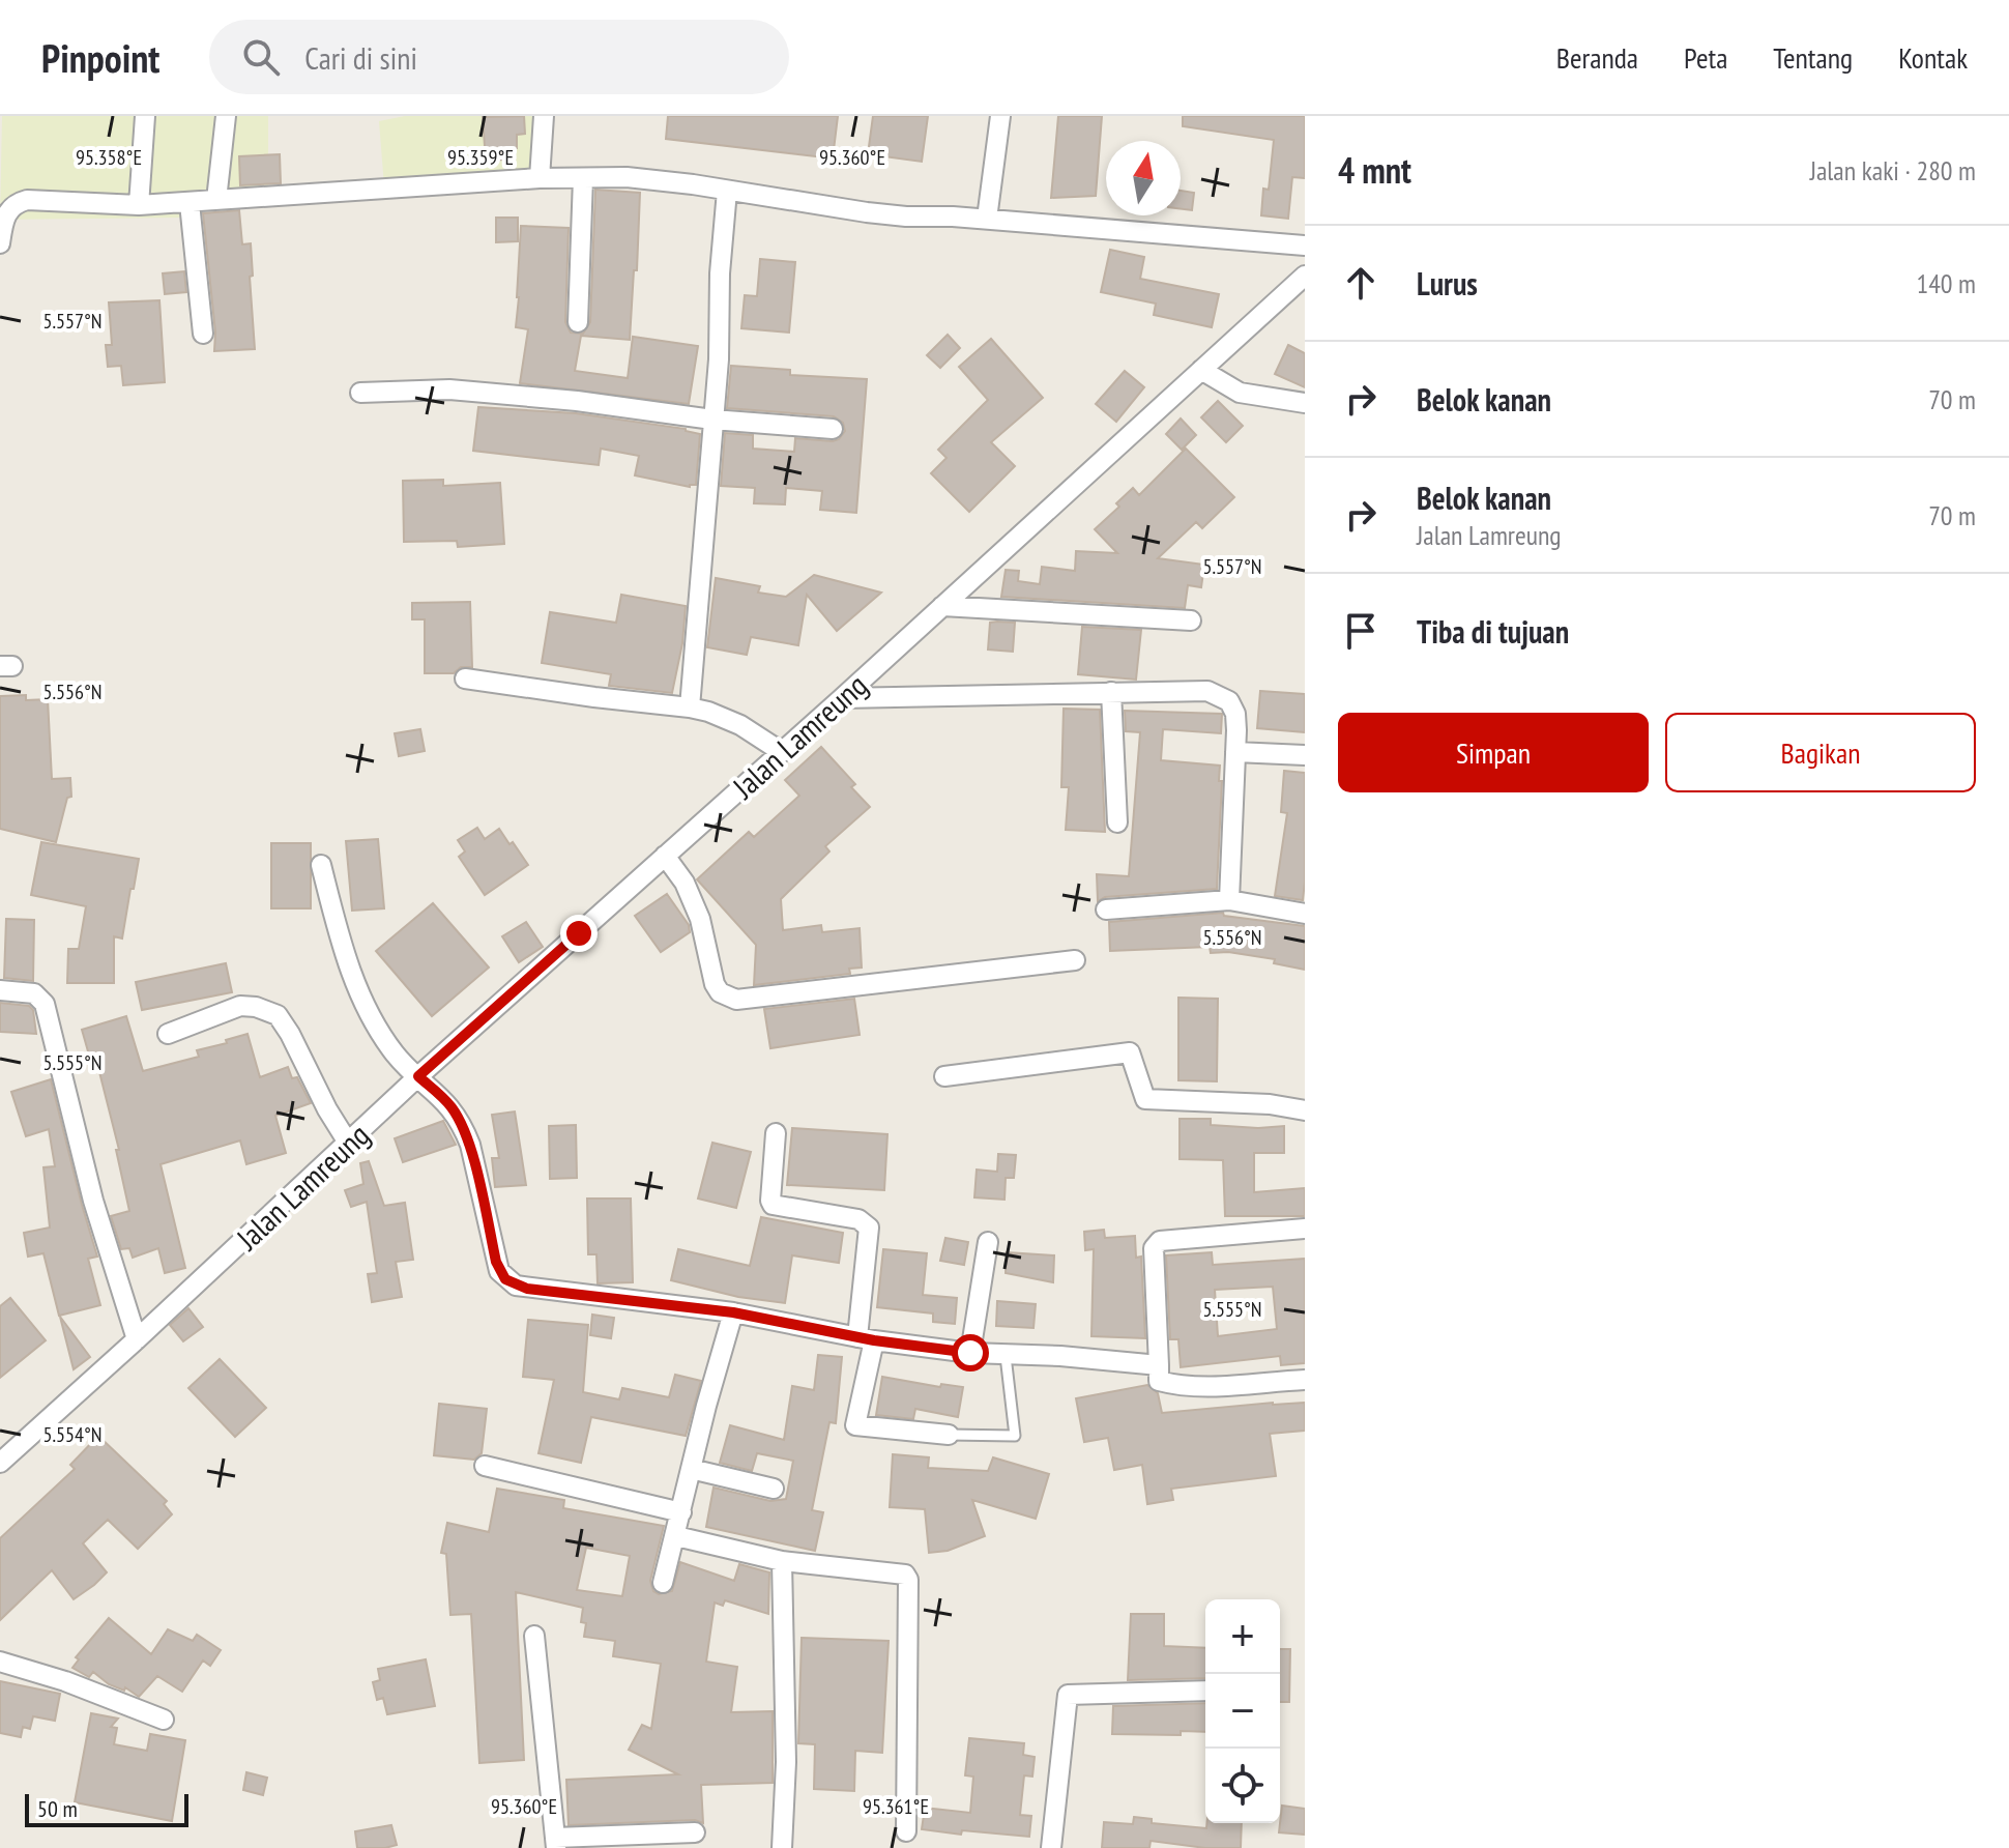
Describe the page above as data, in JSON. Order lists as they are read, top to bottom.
{
  "streets": {
    "street": ["Jalan Lamreung"]
  },
  "scale_bar": "50 m",
  "north": "top",
  "page": {
    "header": "Pinpoint",
    "search": "Cari di sini",
    "nav": [
      "Beranda",
      "Peta",
      "Tentang",
      "Kontak"
    ],
    "heading": ["4 mnt", "Jalan kaki · 280 m"],
    "list": [
      ["Lurus", "140 m"],
      ["Belok kanan", "70 m"],
      ["Belok kanan", "Jalan Lamreung", "70 m"],
      "Tiba di tujuan"
    ],
    "buttons": ["Simpan", "Bagikan"],
    "map_buttons": ["+", "−"],
    "scale": "50 m"
  },
  "coordinates": [
    "95.358°E",
    "95.359°E",
    "95.360°E",
    "5.557°N",
    "5.556°N",
    "5.555°N",
    "5.554°N",
    "95.361°E"
  ]
}
